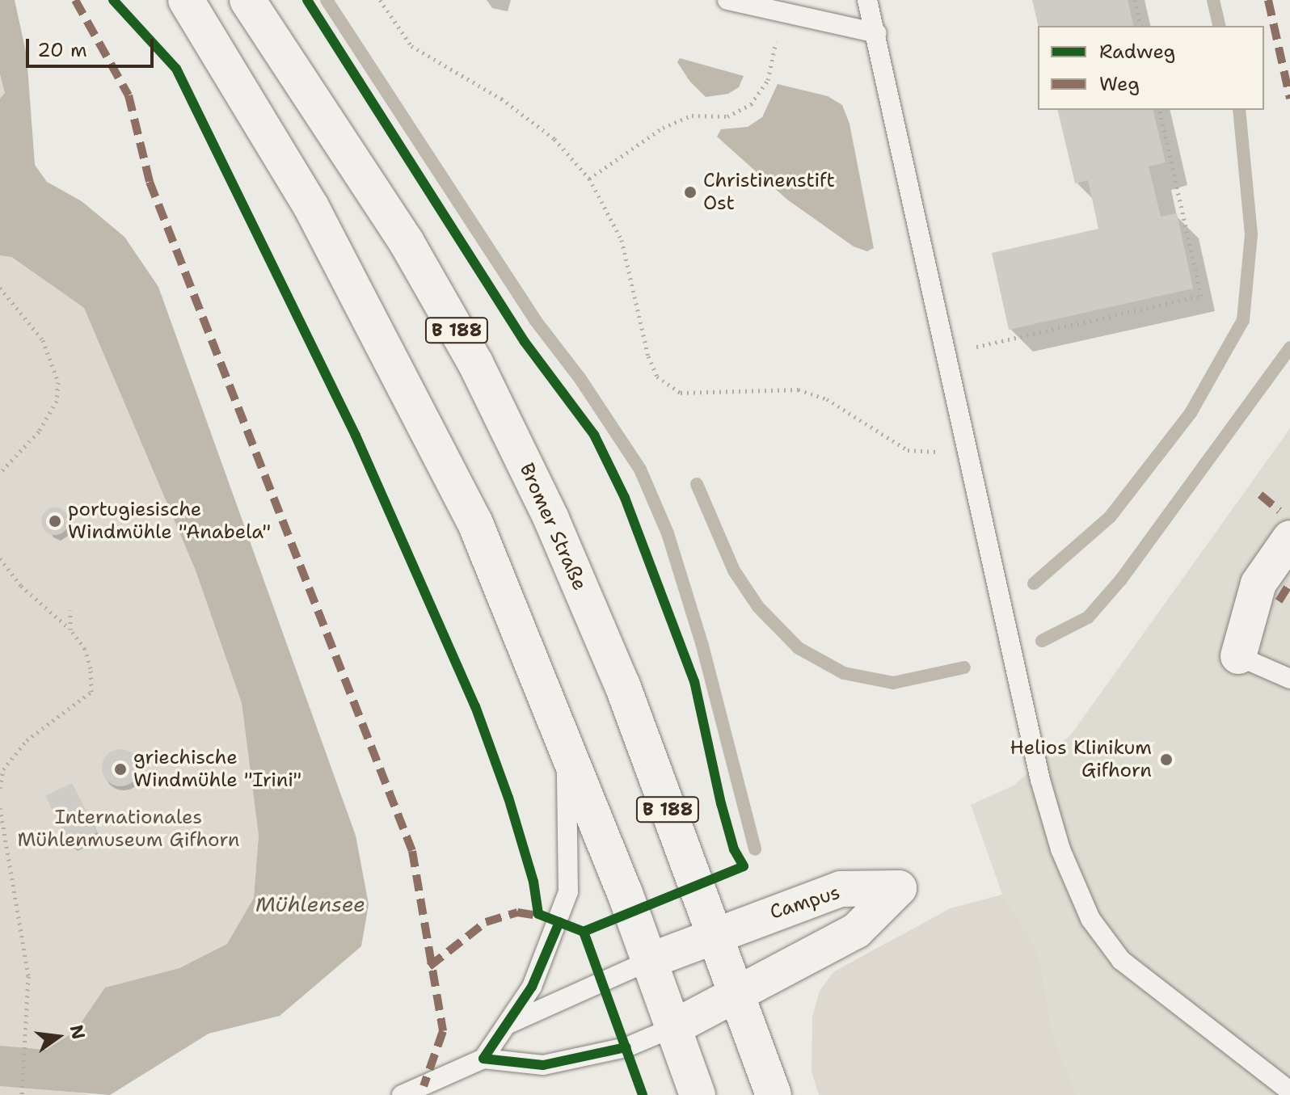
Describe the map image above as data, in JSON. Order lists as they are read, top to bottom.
{
  "streets": {
    "main road": ["B 188", "Bromer Straße", "Campus"]
  },
  "crossings": [
    ["Bromer Straße", "Campus"]
  ],
  "water": ["Mühlensee"],
  "parks": ["Internationales Mühlenmuseum Gifhorn"],
  "places": [
    "Christinenstift Ost",
    "portugiesische Windmühle \"Anabela\"",
    "Helios Klinikum Gifhorn",
    "griechische Windmühle \"Irini\""
  ],
  "legend": ["Radweg", "Weg"],
  "scale_bar": "20 m",
  "north": "right"
}
